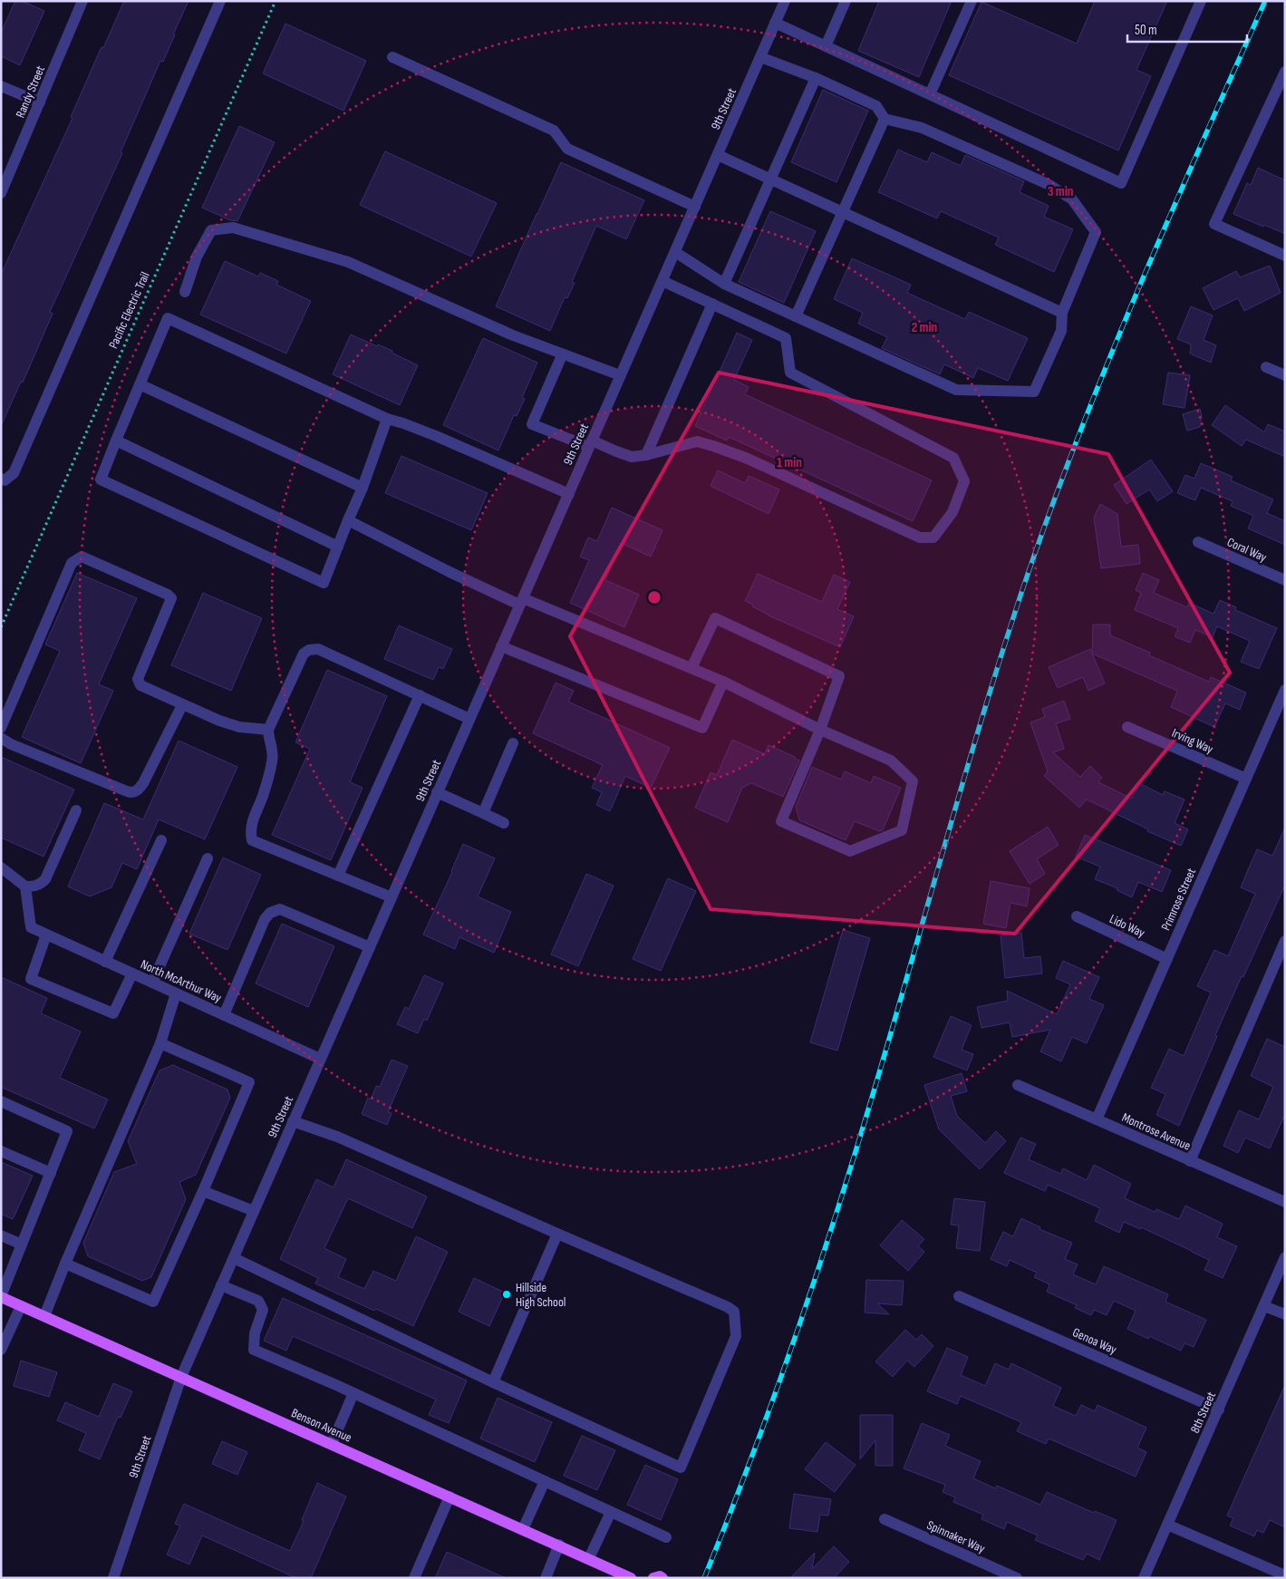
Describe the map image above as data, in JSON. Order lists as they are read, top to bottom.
{
  "streets": {
    "main road": ["Benson Avenue"],
    "street": [
      "Randy Street",
      "9th Street",
      "Coral Way",
      "Irving Way",
      "Primrose Street",
      "Lido Way",
      "North McArthur Way",
      "Montrose Avenue",
      "Genoa Way",
      "8th Street",
      "Spinnaker Way"
    ],
    "path": ["Pacific Electric Trail"]
  },
  "crossings": [
    ["9th Street", "North McArthur Way"],
    ["9th Street", "Benson Avenue"],
    ["Irving Way", "Primrose Street"],
    ["Primrose Street", "Lido Way"],
    ["Primrose Street", "Montrose Avenue"],
    ["Genoa Way", "8th Street"]
  ],
  "places": ["Hillside High School"],
  "scale_bar": "50 m",
  "rings": ["3 min", "2 min", "1 min"]
}
